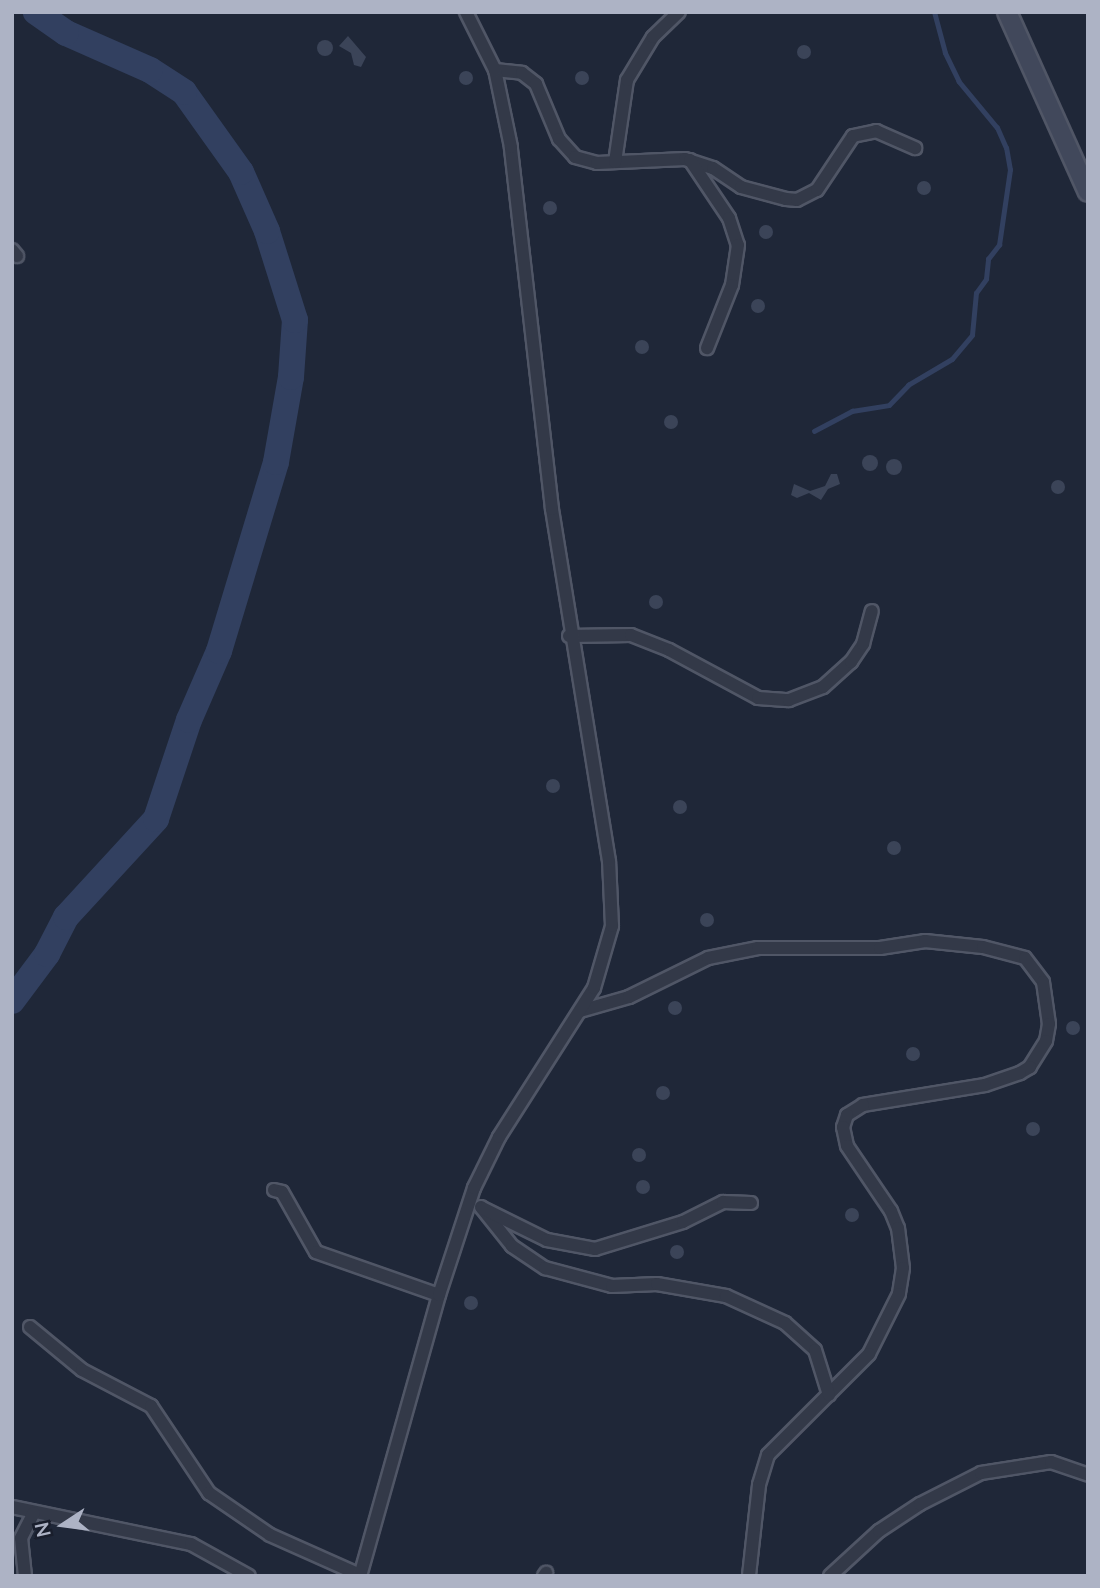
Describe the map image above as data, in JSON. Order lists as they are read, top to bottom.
{
  "north": "left"
}
